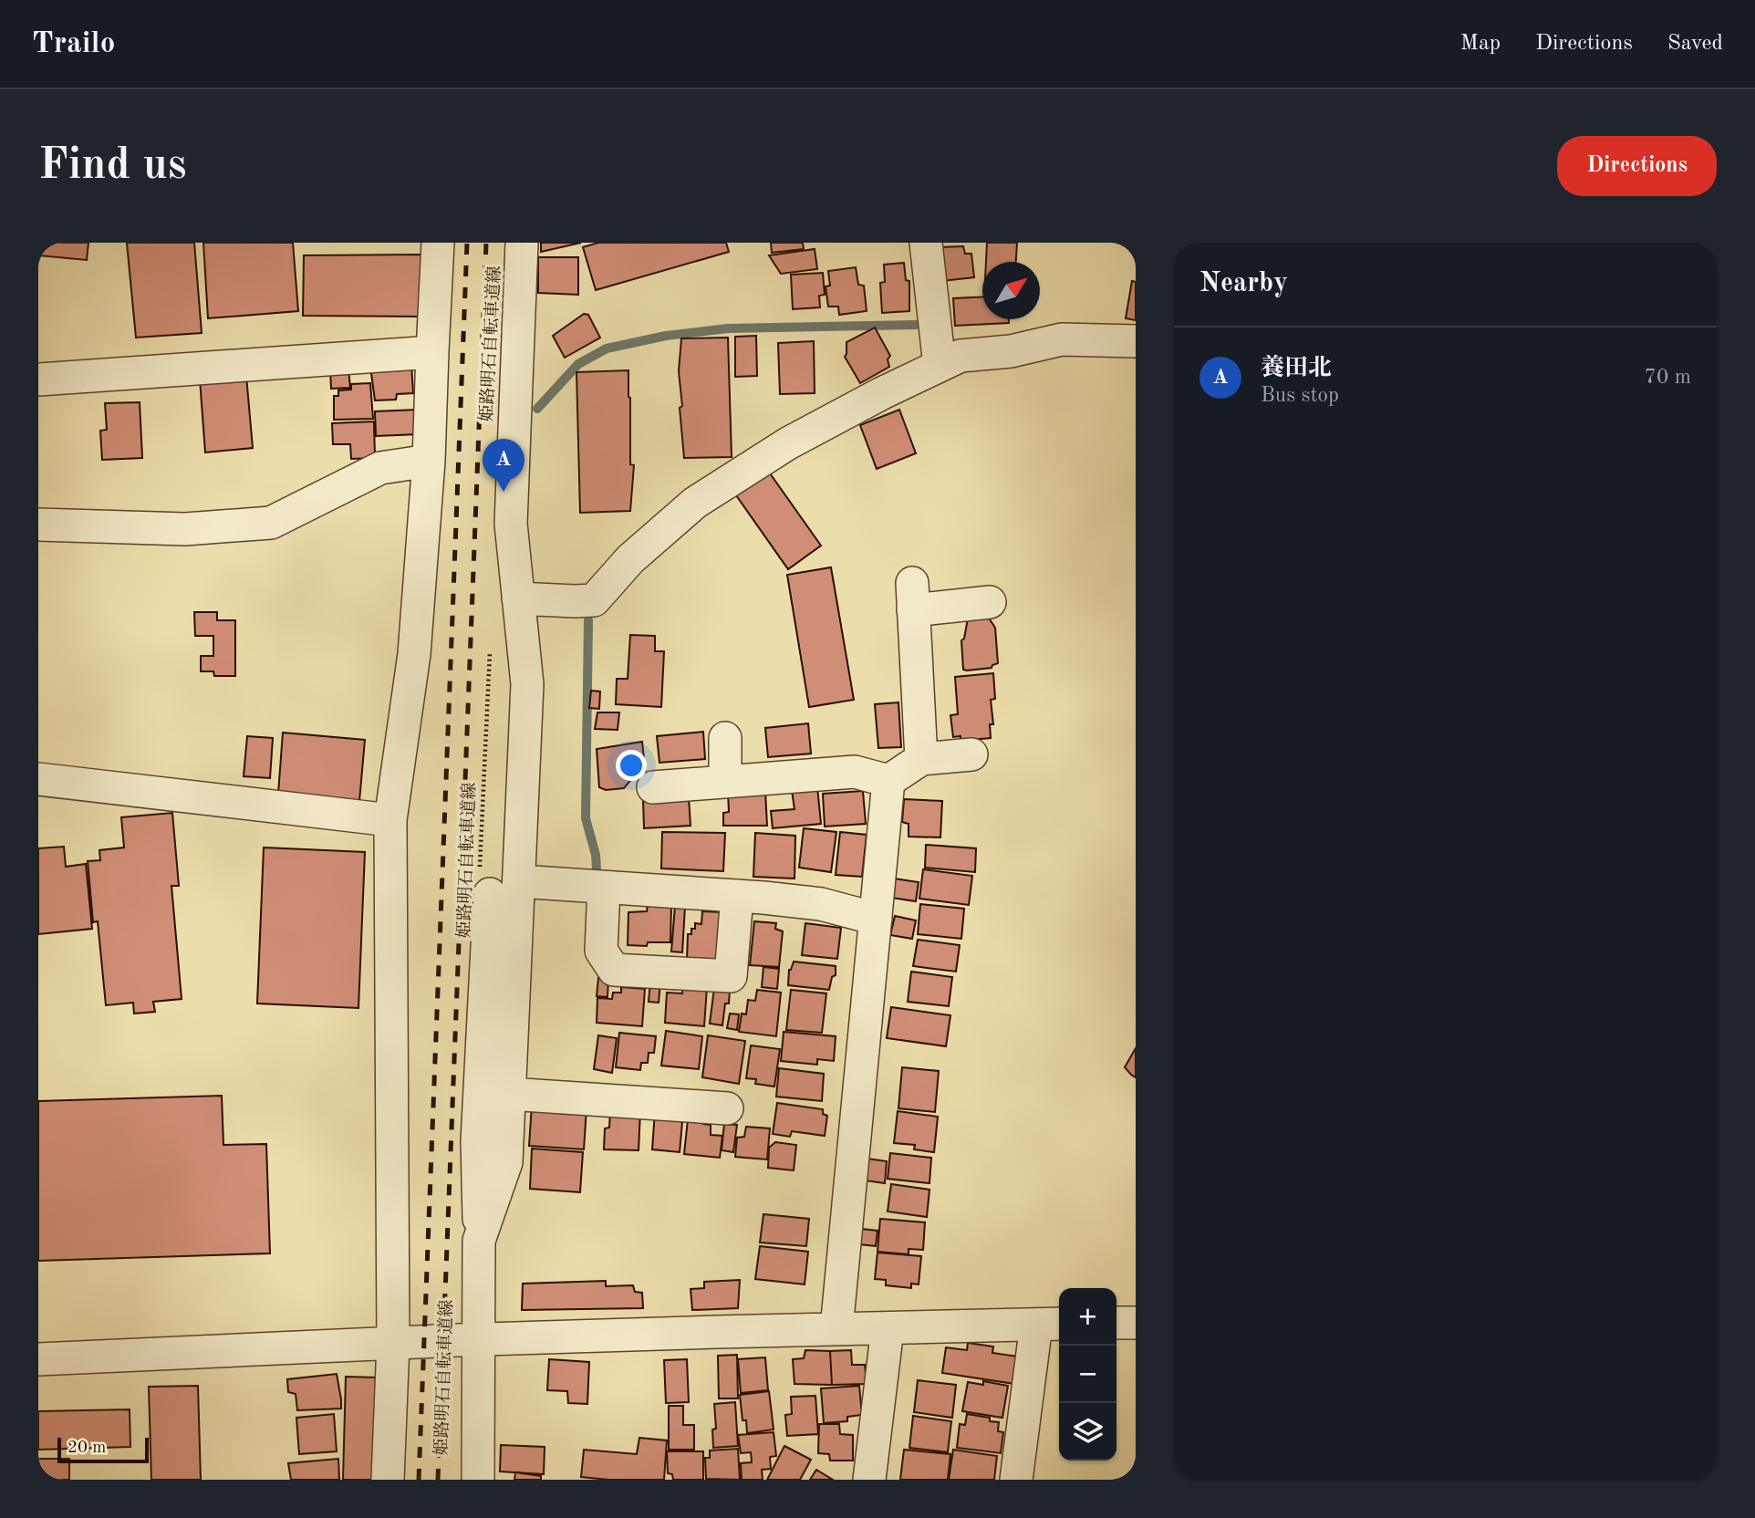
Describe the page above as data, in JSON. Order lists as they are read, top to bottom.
{
  "streets": {
    "path": ["姫路明石自転車道線"]
  },
  "scale_bar": "20 m",
  "north": "top right",
  "page": {
    "header": "Trailo",
    "nav": ["Map", "Directions", "Saved"],
    "buttons": "Directions",
    "title": "Find us",
    "heading": "Nearby",
    "list": [
      {
        "mark": "A",
        "name": "養田北",
        "note": "Bus stop",
        "value": "70 m"
      }
    ],
    "pins": "A",
    "map_buttons": ["+", "−"],
    "scale": "20 m"
  }
}
